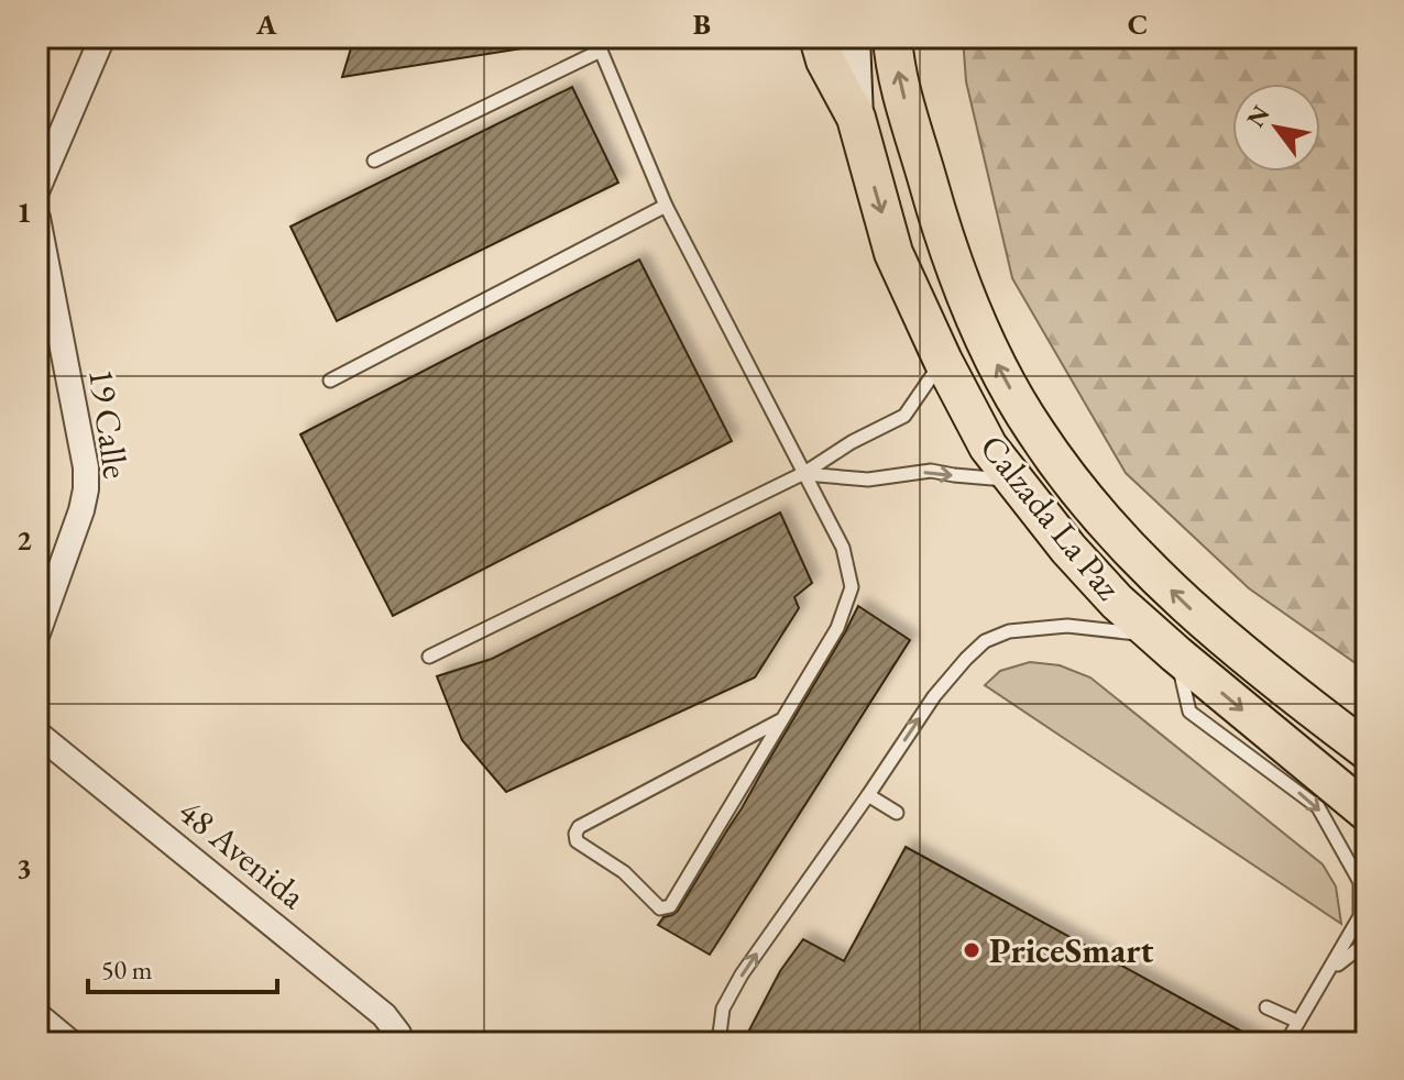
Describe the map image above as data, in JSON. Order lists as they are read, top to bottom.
{
  "streets": {
    "main road": ["Calzada La Paz"],
    "street": ["19 Calle", "48 Avenida"]
  },
  "places": ["PriceSmart"],
  "scale_bar": "50 m",
  "north": "top left",
  "grid": {
    "columns": ["A", "B", "C"],
    "rows": ["1", "2", "3"]
  }
}
